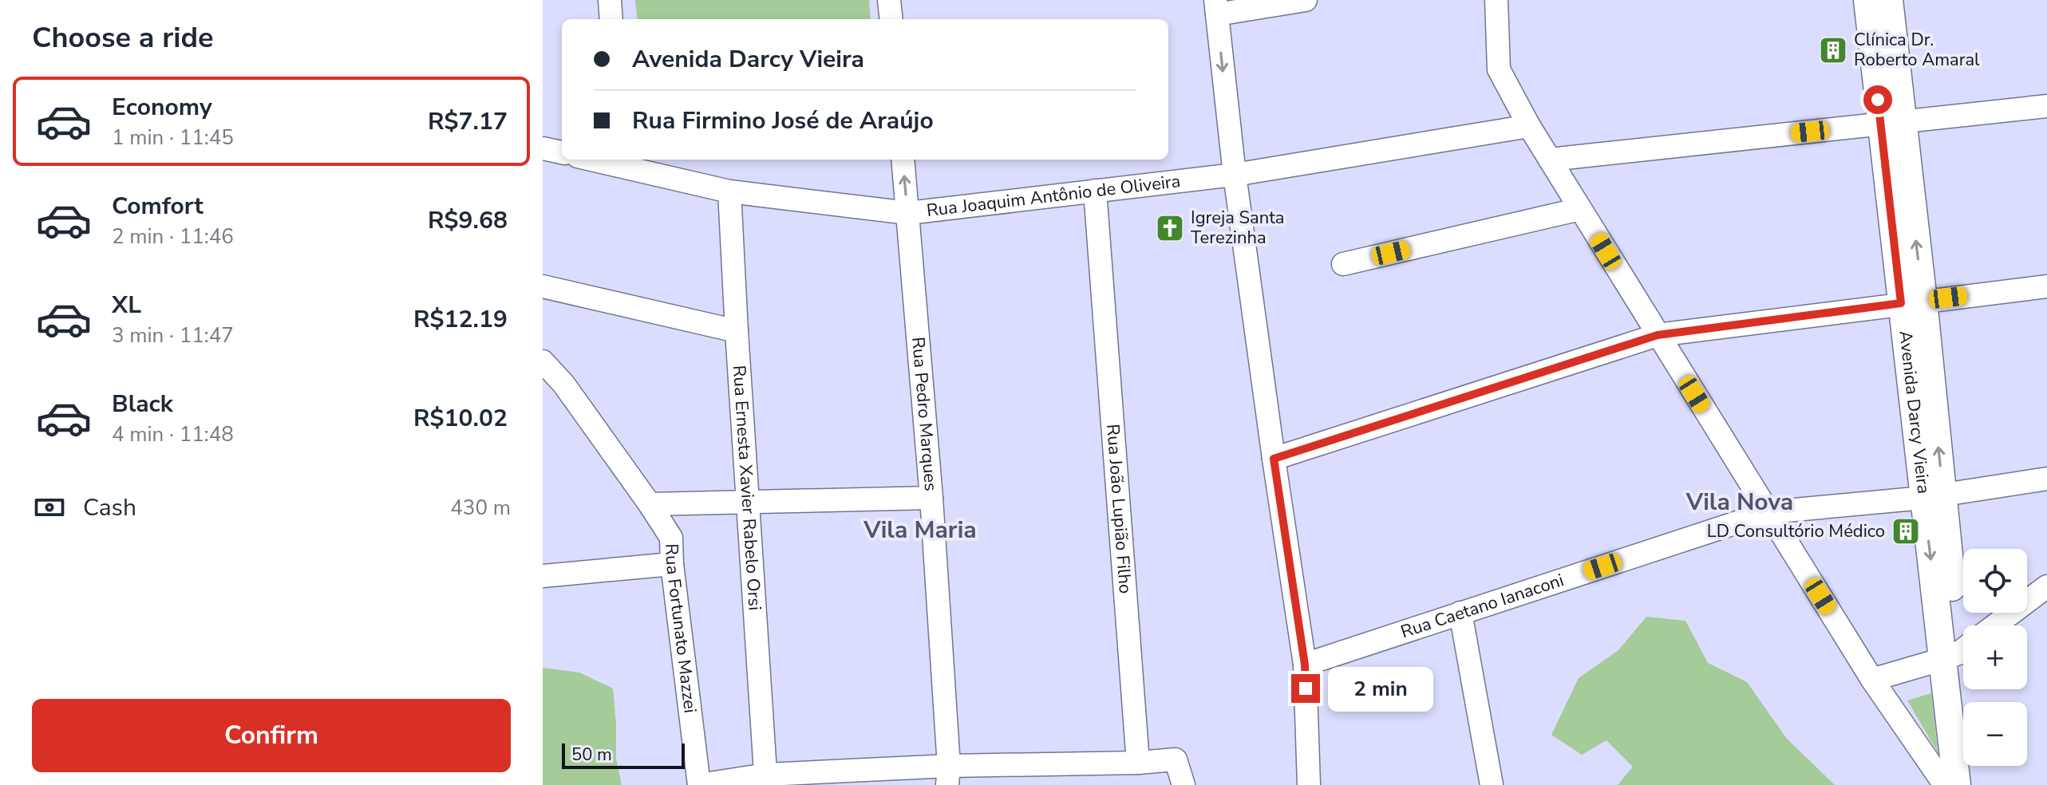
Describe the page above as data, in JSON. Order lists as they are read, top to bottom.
{
  "streets": {
    "main road": ["Avenida Darcy Vieira"],
    "street": [
      "Rua Joaquim Antônio de Oliveira",
      "Rua Pedro Marques",
      "Rua Ernesta Xavier Rabelo Orsi",
      "Rua João Lupião Filho",
      "Rua Caetano Ianaconi",
      "Rua Fortunato Mazzei"
    ]
  },
  "crossings": [
    ["Rua Joaquim Antônio de Oliveira", "Rua Pedro Marques"],
    ["Rua Joaquim Antônio de Oliveira", "Rua Ernesta Xavier Rabelo Orsi"],
    ["Rua Joaquim Antônio de Oliveira", "Rua João Lupião Filho"],
    ["Avenida Darcy Vieira", "Rua Caetano Ianaconi"]
  ],
  "districts": ["Vila Nova", "Vila Maria"],
  "places": {
    "building": ["Clínica Dr. Roberto Amaral", "LD Consultório Médico"],
    "church": ["Igreja Santa Terezinha"]
  },
  "scale_bar": "50 m",
  "page": {
    "heading": "Choose a ride",
    "banner": ["Avenida Darcy Vieira", "Rua Firmino José de Araújo"],
    "list": [
      {
        "name": "Economy",
        "note": "1 min · 11:45",
        "value": "R$7.17"
      },
      {
        "name": "Comfort",
        "note": "2 min · 11:46",
        "value": "R$9.68"
      },
      {
        "name": "XL",
        "note": "3 min · 11:47",
        "value": "R$12.19"
      },
      {
        "name": "Black",
        "note": "4 min · 11:48",
        "value": "R$10.02"
      }
    ],
    "pay": ["Cash", "430 m"],
    "map_buttons": ["+", "−"],
    "bubble": "2 min",
    "buttons": "Confirm",
    "scale": "50 m"
  }
}
